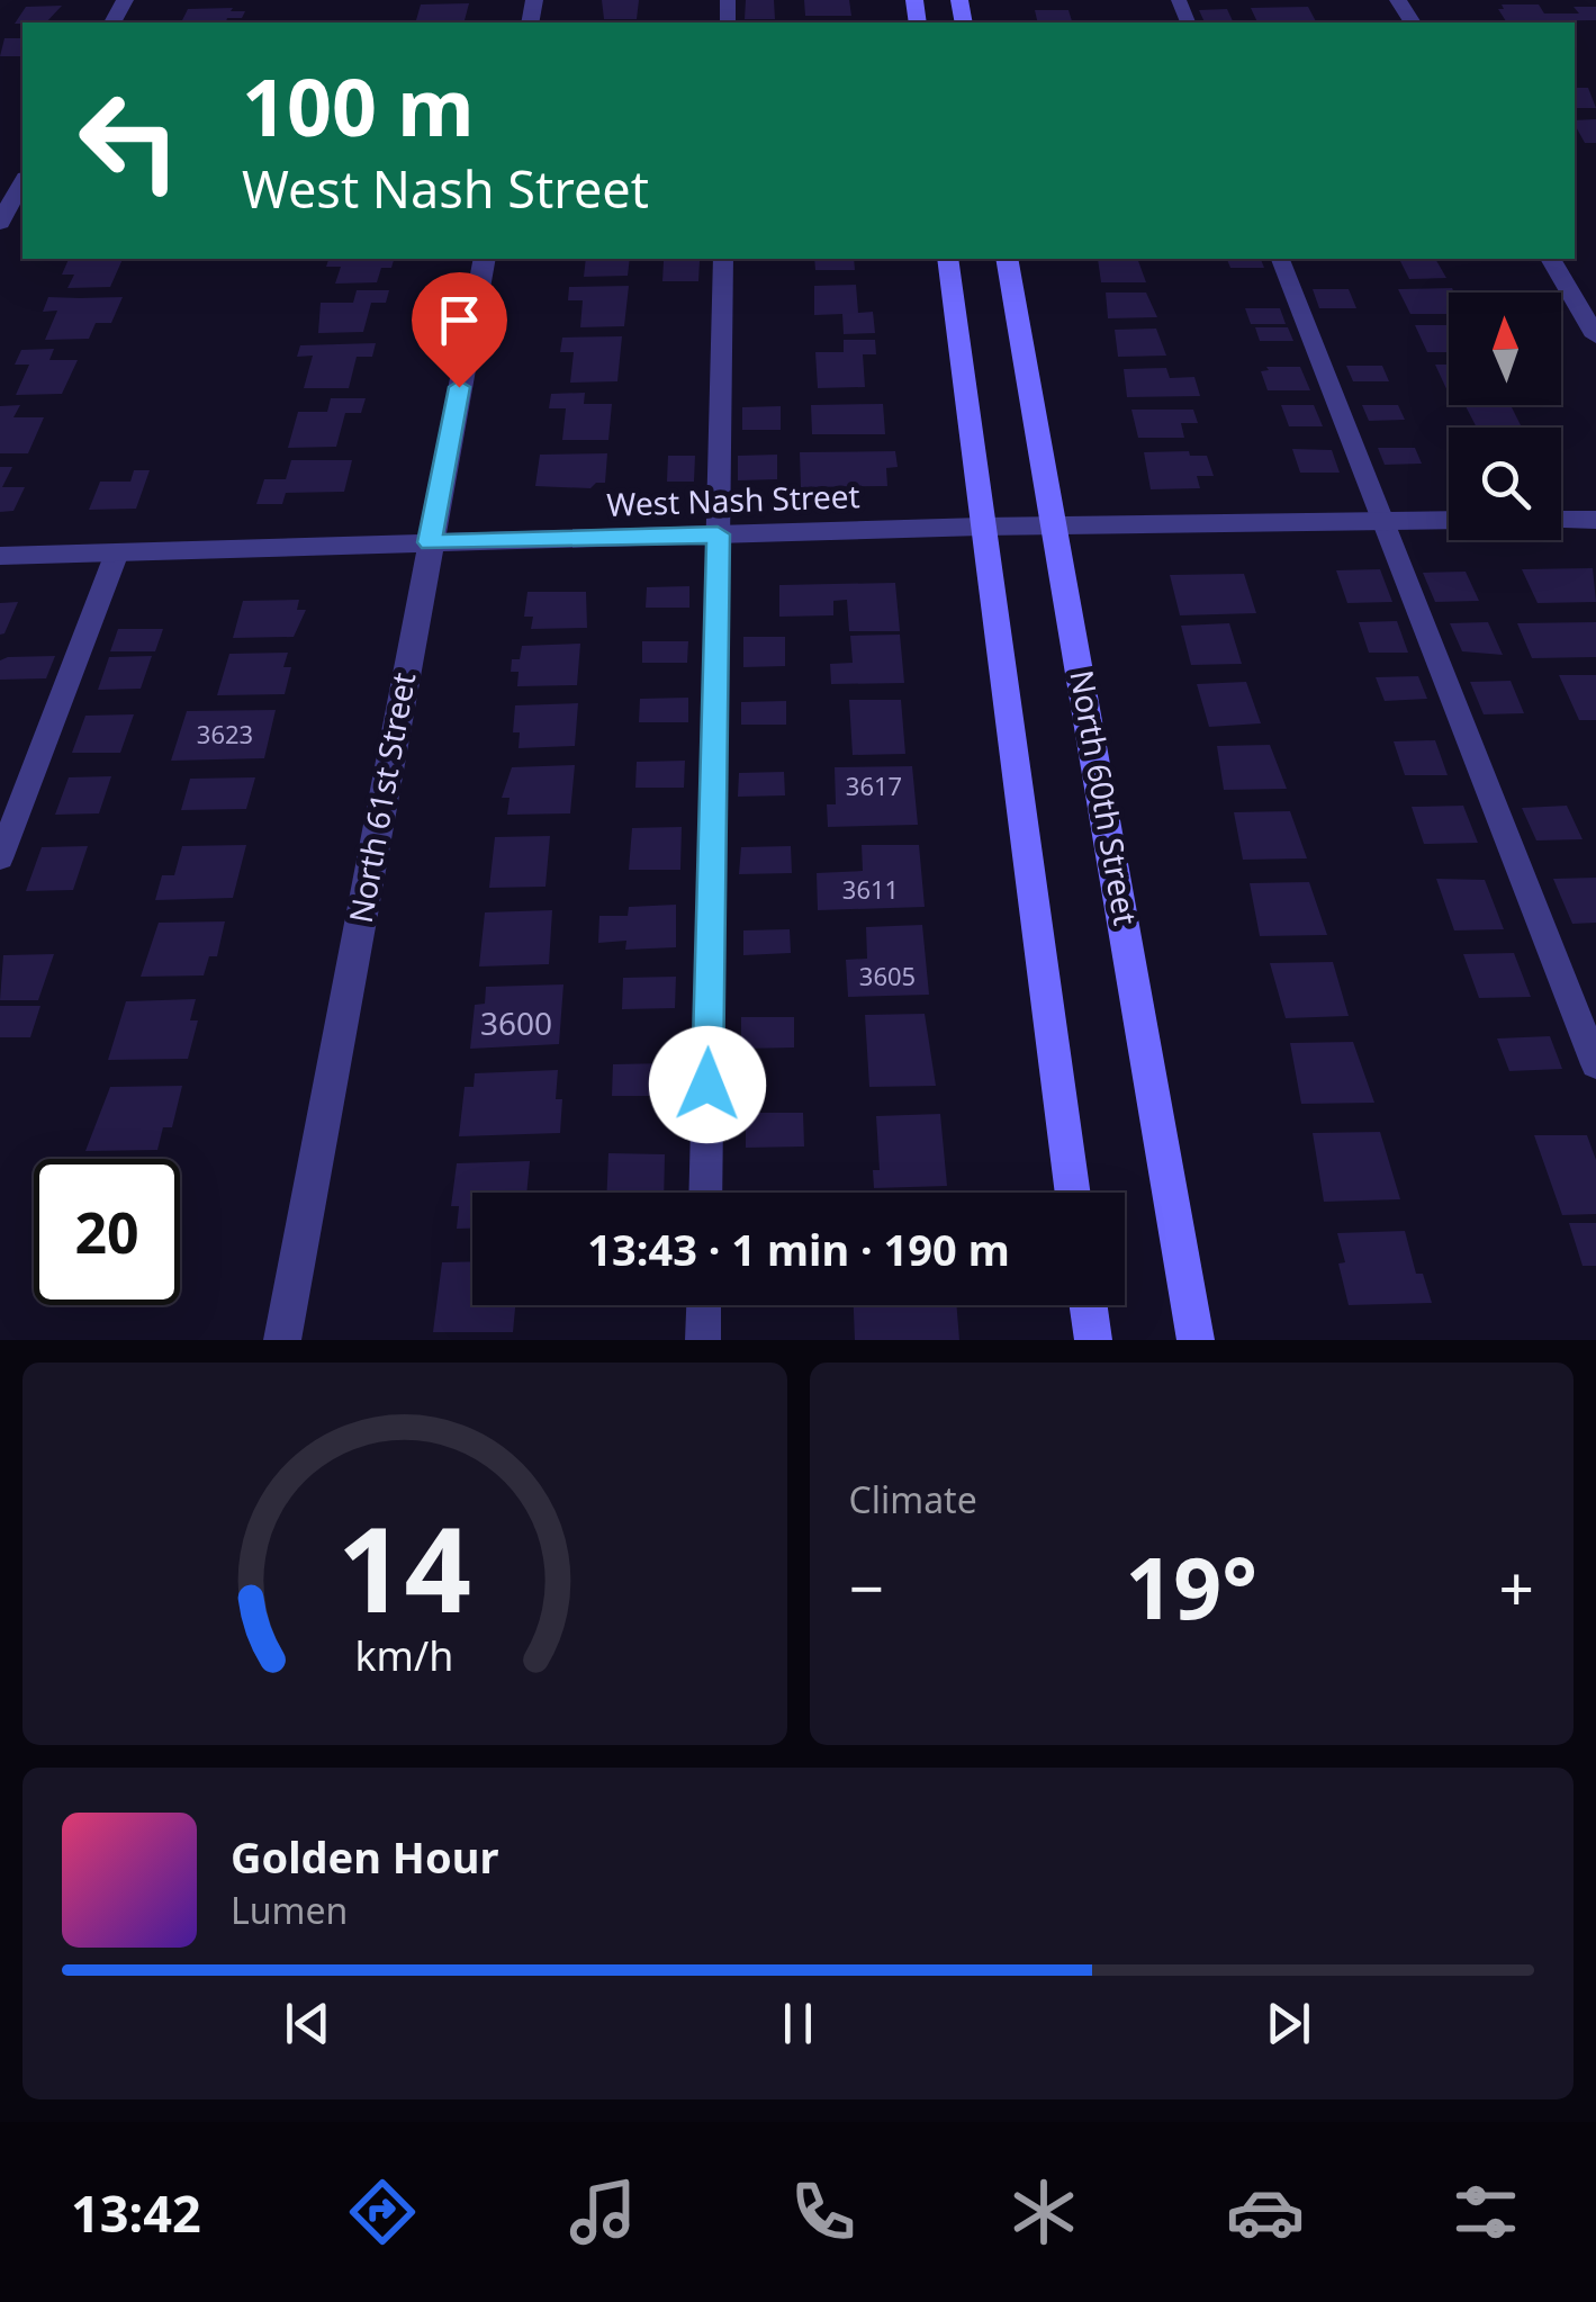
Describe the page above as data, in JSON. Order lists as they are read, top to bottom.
{
  "streets": {
    "main road": ["North 60th Street"],
    "street": ["West Nash Street", "North 61st Street"]
  },
  "crossings": [
    ["West Nash Street", "North 61st Street"],
    ["West Nash Street", "North 60th Street"]
  ],
  "house_numbers": [
    "3623",
    "3617",
    "3611",
    "3605",
    "3600"
  ],
  "north": "top",
  "page": {
    "turn": ["100 m", "West Nash Street"],
    "limit": "20",
    "trip": "13:43 · 1 min · 190 m",
    "tile": "Climate",
    "heat": ["−", "19°", "+"],
    "song": ["Golden Hour", "Lumen"],
    "tabs": "13:42",
    "gauge": ["14", "km/h"]
  }
}
